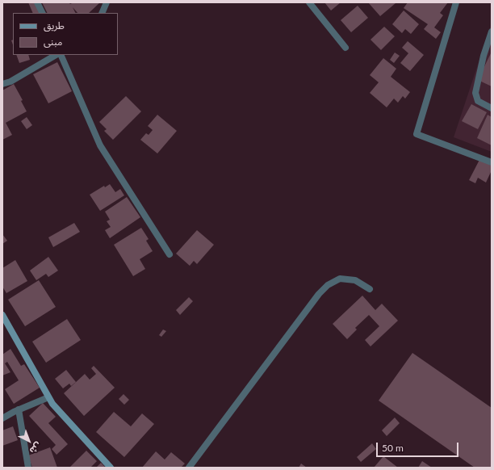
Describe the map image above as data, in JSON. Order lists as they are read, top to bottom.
{
  "legend": ["طريق", "مبنى"],
  "scale_bar": "50 m",
  "north": "bottom right"
}
